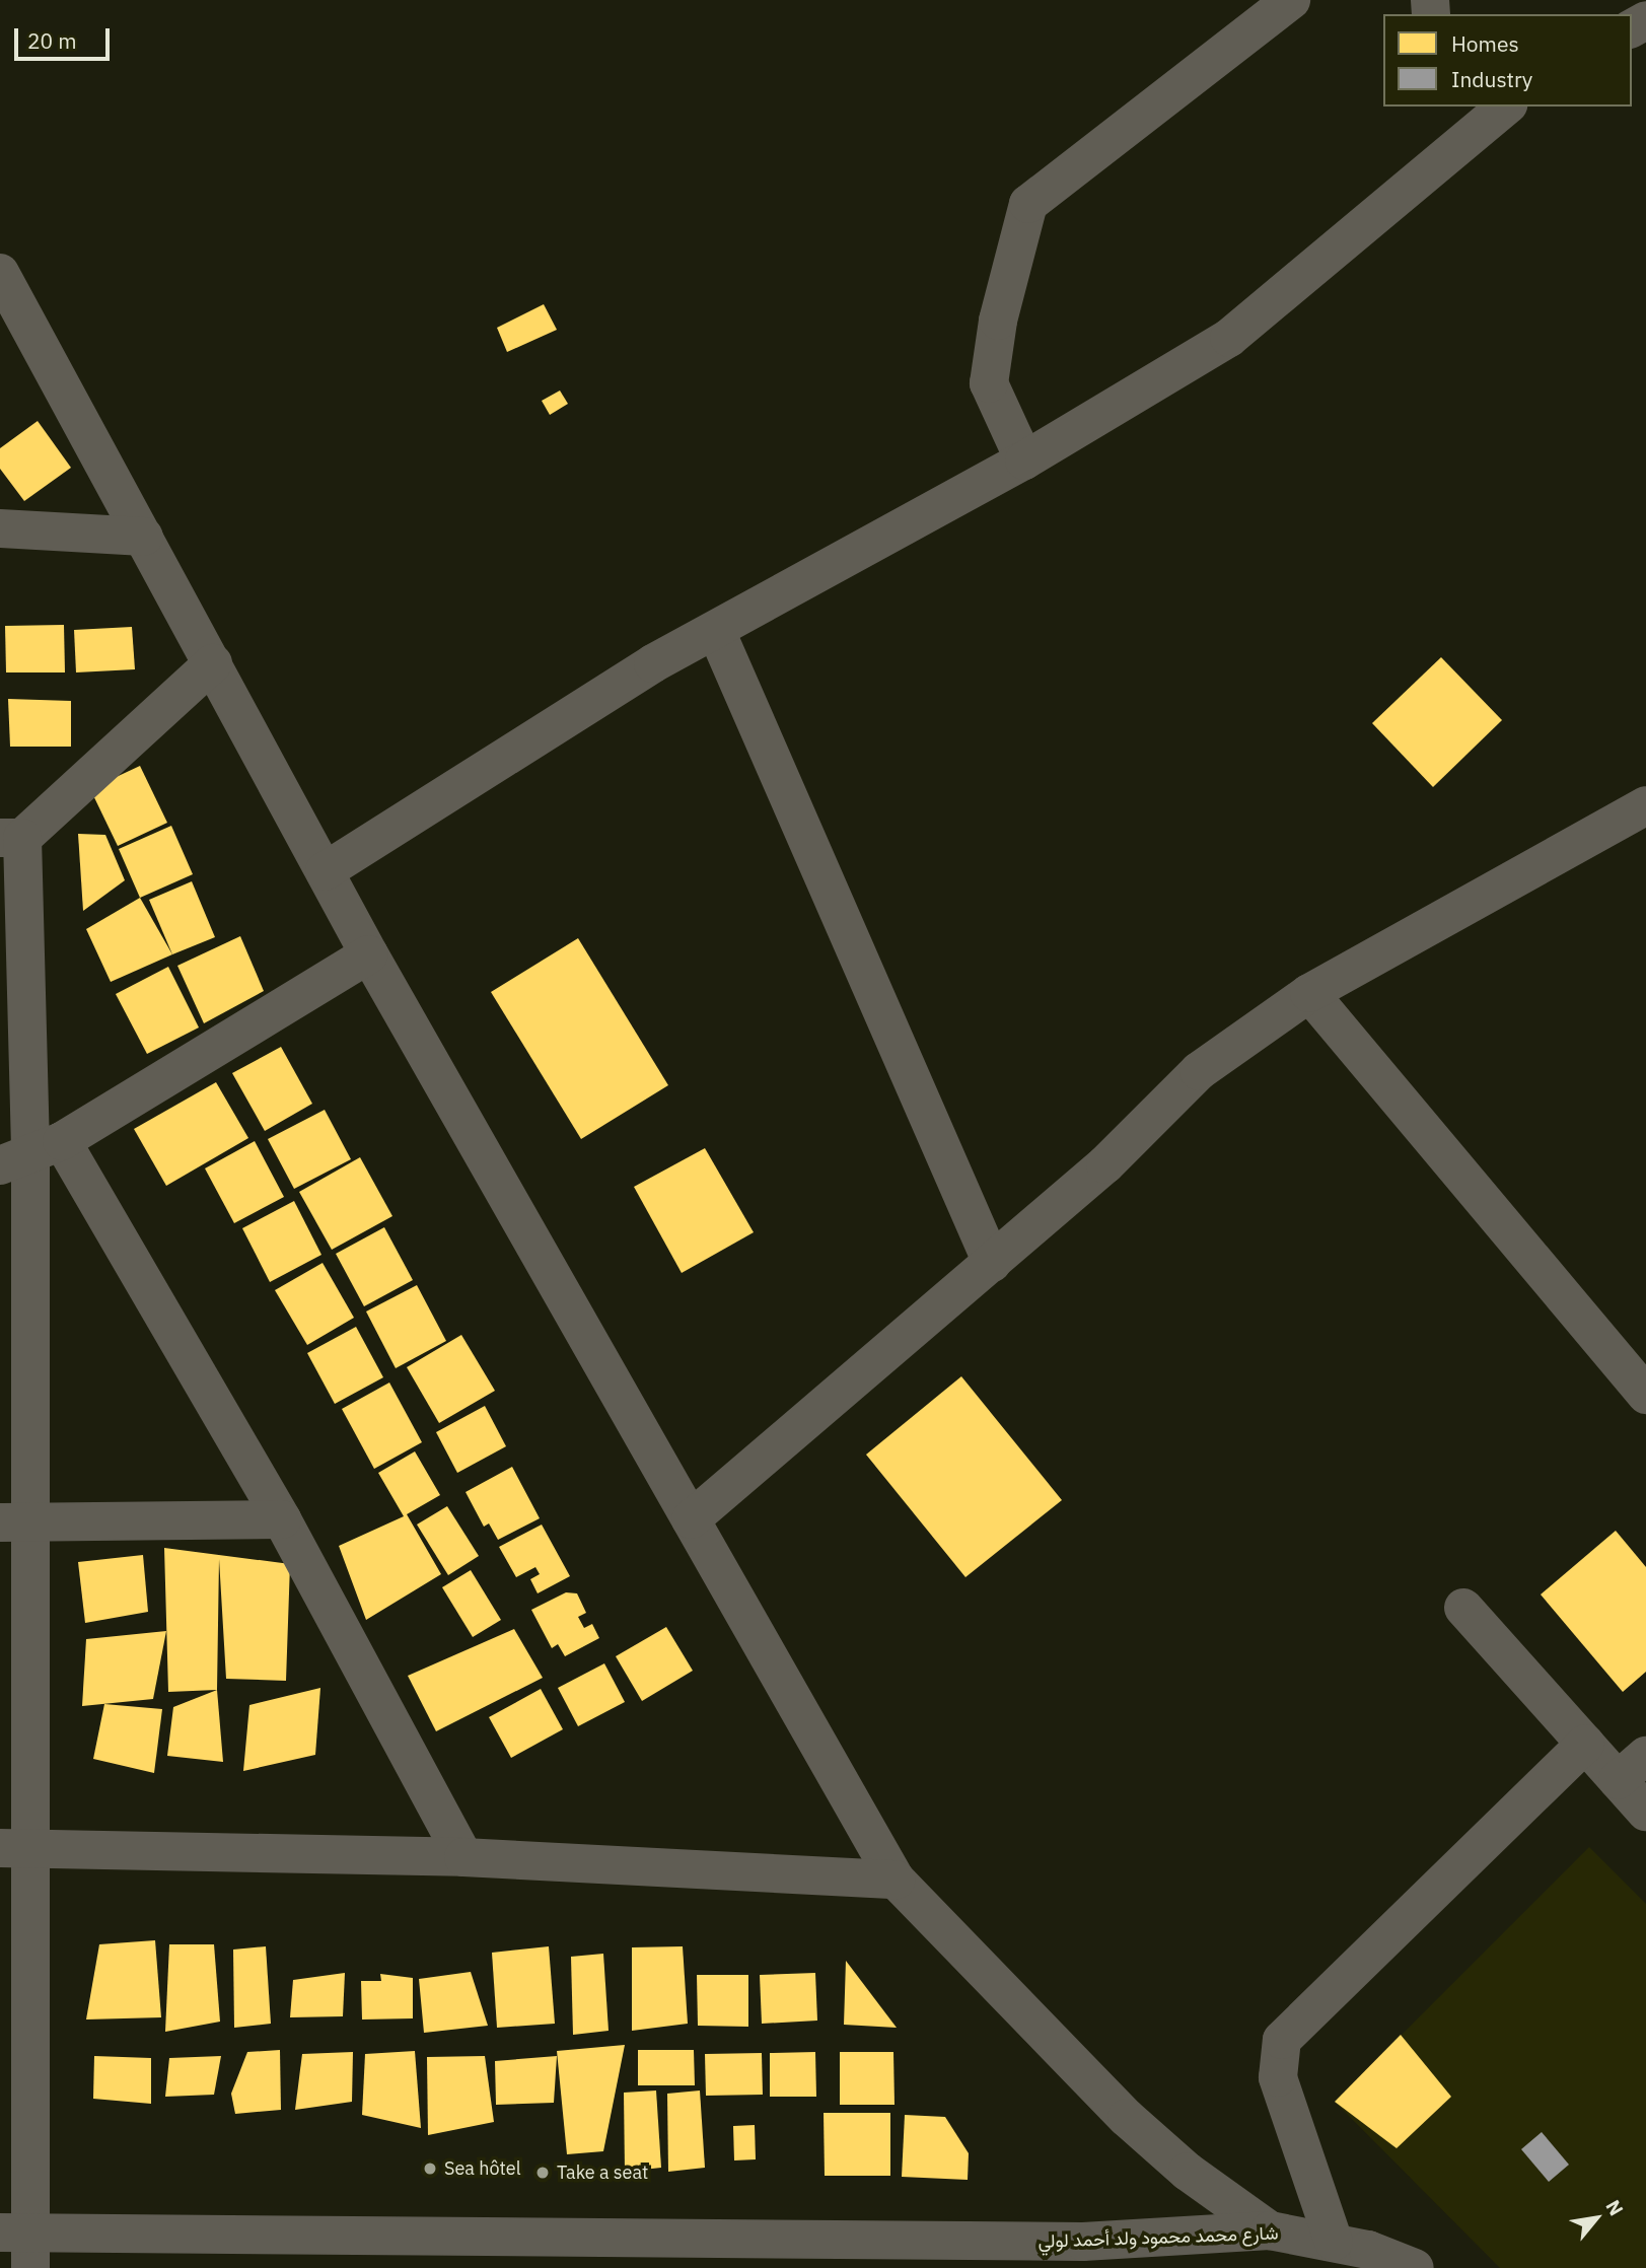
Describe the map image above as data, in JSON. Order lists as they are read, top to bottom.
{
  "streets": {
    "street": ["شارع محمد محمود ولد أحمد لولي"]
  },
  "places": ["Sea hôtel", "Take a seat"],
  "legend": ["Homes", "Industry"],
  "scale_bar": "20 m",
  "north": "top right"
}
